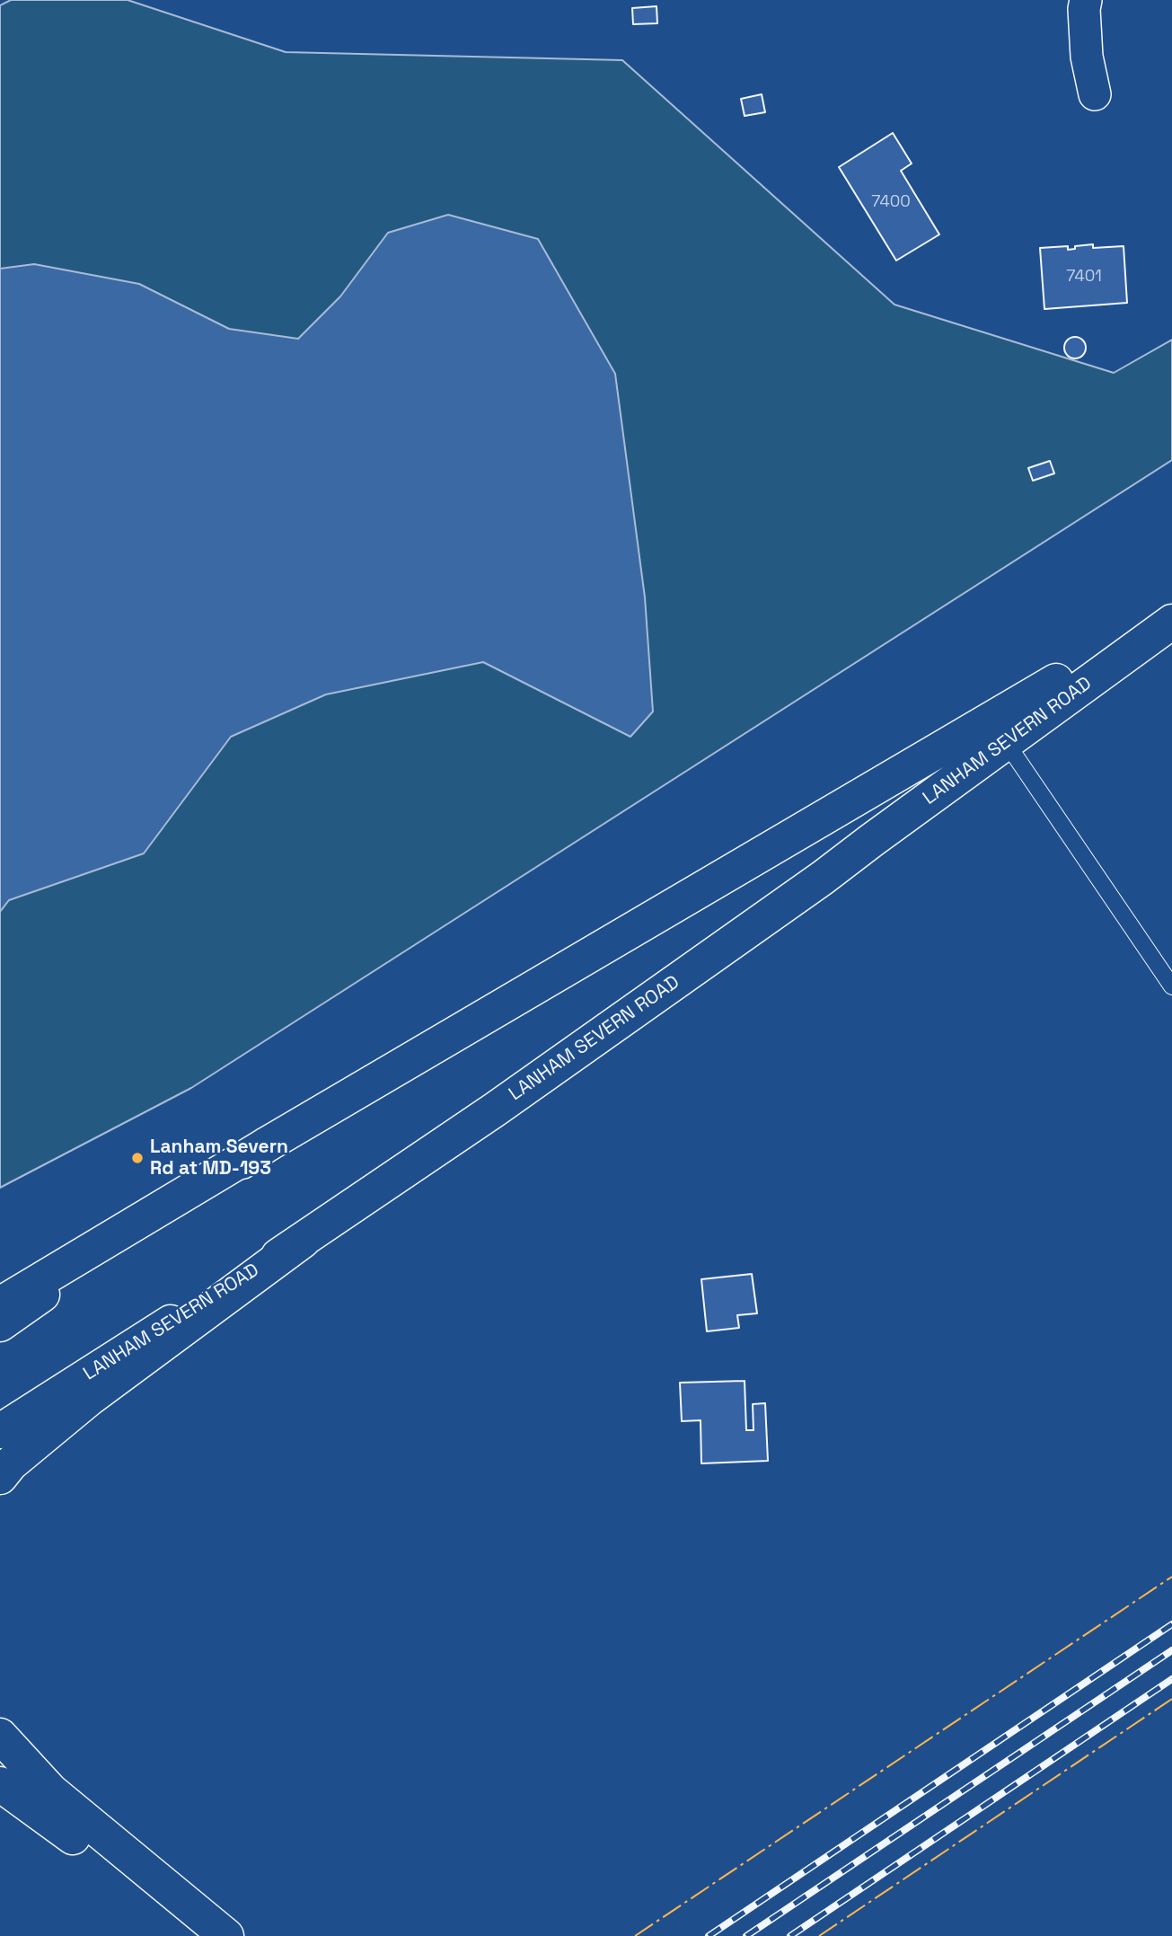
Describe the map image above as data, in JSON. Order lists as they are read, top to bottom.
{
  "streets": {
    "main road": ["LANHAM SEVERN ROAD"]
  },
  "places": ["Lanham Severn Rd at MD-193"],
  "house_numbers": ["7400", "7401"]
}
